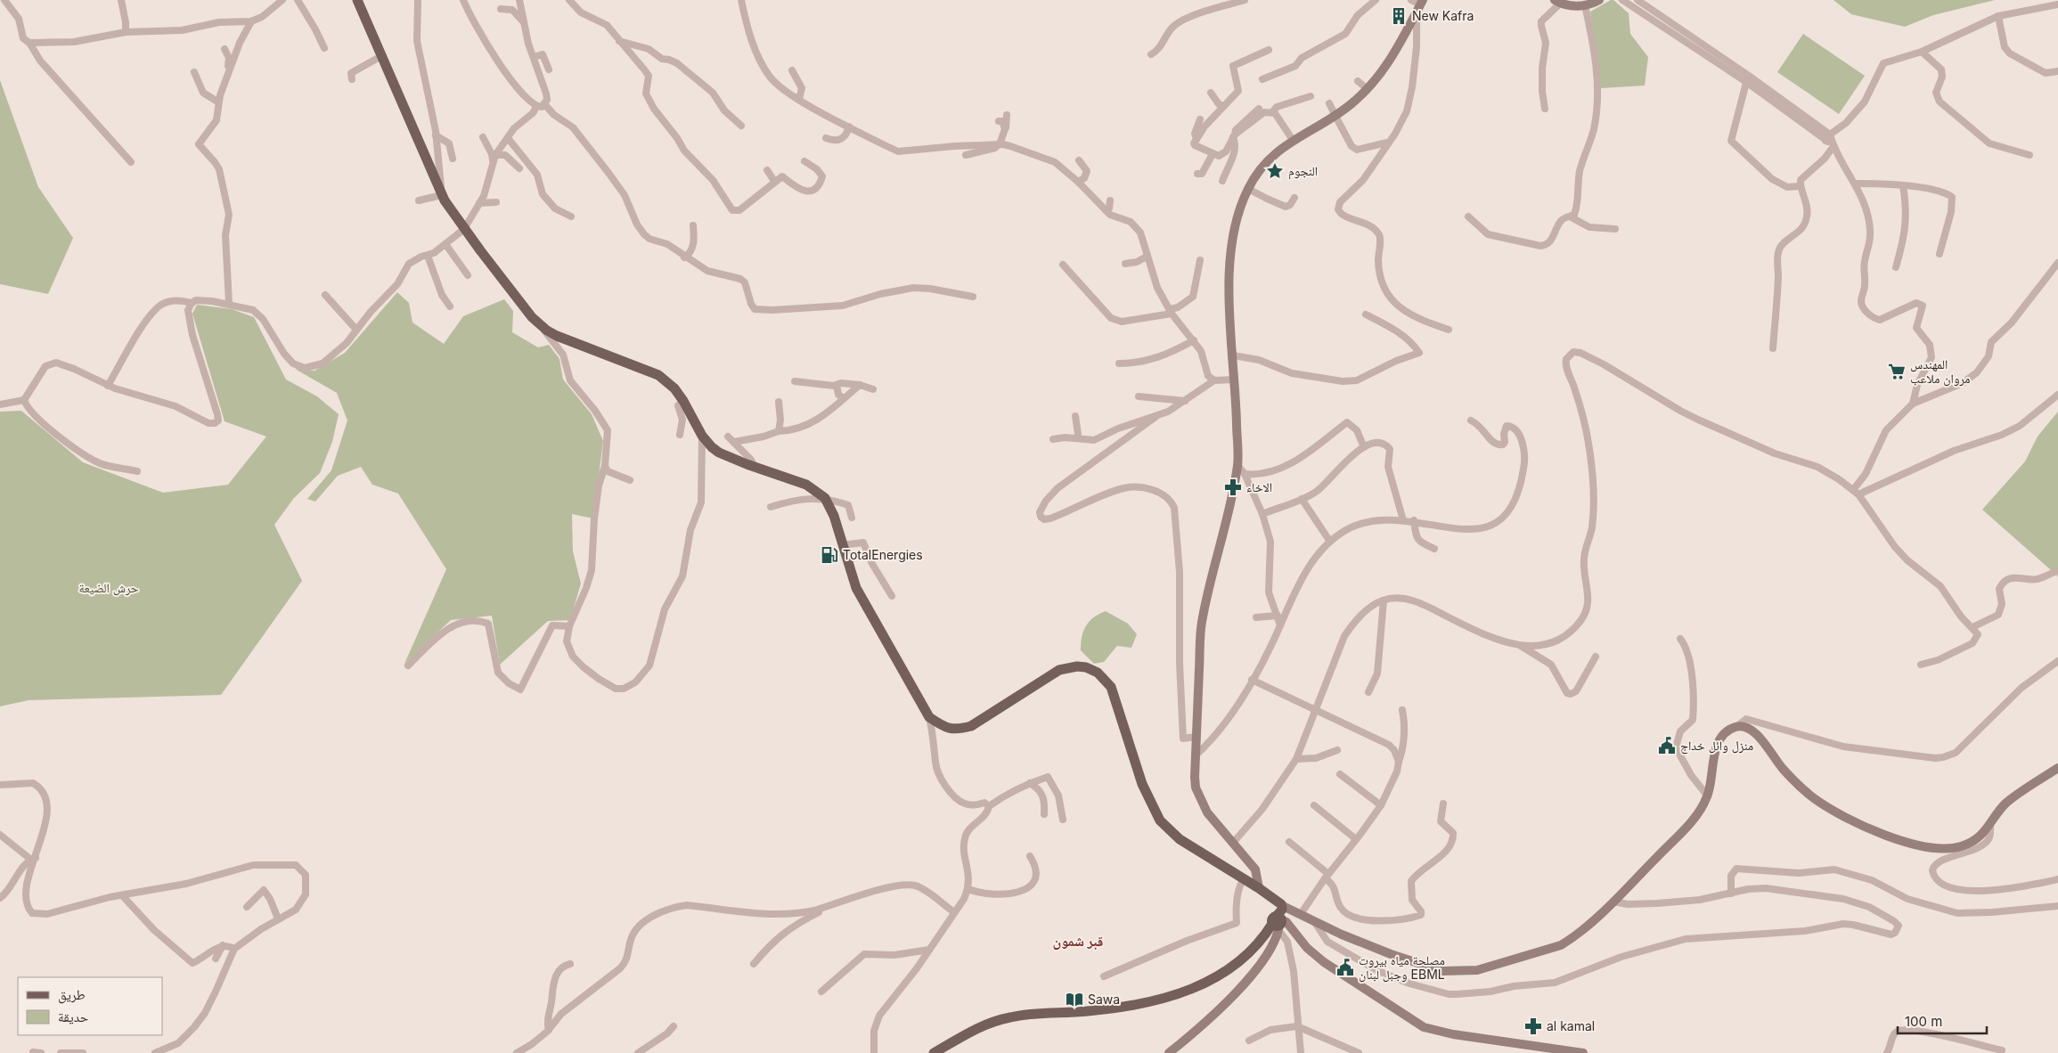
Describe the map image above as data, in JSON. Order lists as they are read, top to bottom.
{
  "districts": ["قبر شمون"],
  "parks": ["حرش الضيعة"],
  "places": {
    "building": ["New Kafra"],
    "place": ["النجوم"],
    "supermarket": ["المهندس مروان ملاعب"],
    "pharmacy": ["الاخاء", "al kamal"],
    "fuel station": ["TotalEnergies"],
    "public building": ["منزل وائل خداج", "مصلحة مياه بيروت وجبل لبنان EBML"],
    "library": ["Sawa"]
  },
  "legend": ["طريق", "حديقة"],
  "scale_bar": "100 m"
}
